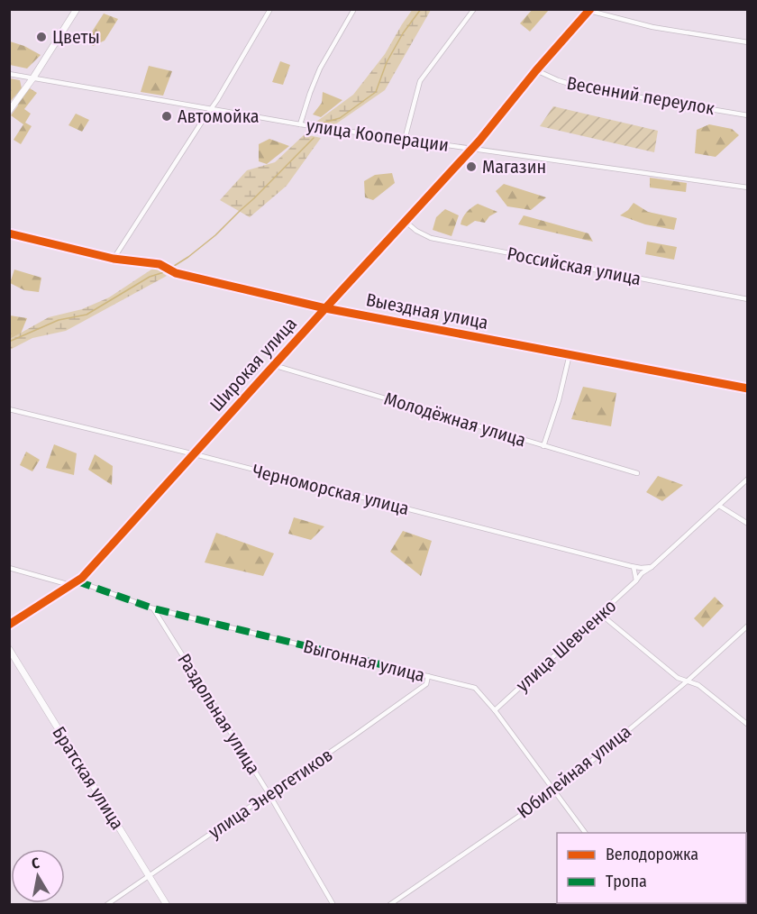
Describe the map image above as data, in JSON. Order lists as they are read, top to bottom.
{
  "streets": {
    "main road": ["Братская улица"],
    "street": [
      "Весенний переулок",
      "улица Кооперации",
      "Российская улица",
      "Выездная улица",
      "Широкая улица",
      "Молодёжная улица",
      "Черноморская улица",
      "улица Шевченко",
      "Выгонная улица",
      "Раздольная улица",
      "Юбилейная улица",
      "улица Энергетиков"
    ]
  },
  "crossings": [
    ["Весенний переулок", "Широкая улица"],
    ["улица Кооперации", "Широкая улица"],
    ["Российская улица", "Широкая улица"],
    ["Выездная улица", "Широкая улица"],
    ["Широкая улица", "Молодёжная улица"],
    ["Широкая улица", "Черноморская улица"],
    ["Широкая улица", "Выгонная улица"],
    ["Черноморская улица", "улица Шевченко"],
    ["улица Шевченко", "Выгонная улица"],
    ["Выгонная улица", "Раздольная улица"],
    ["Выгонная улица", "Юбилейная улица"],
    ["Выгонная улица", "улица Энергетиков"],
    ["Раздольная улица", "улица Энергетиков"],
    ["Братская улица", "улица Энергетиков"]
  ],
  "places": ["Цветы", "Автомойка", "Магазин"],
  "legend": ["Велодорожка", "Тропа"],
  "north": "top"
}
